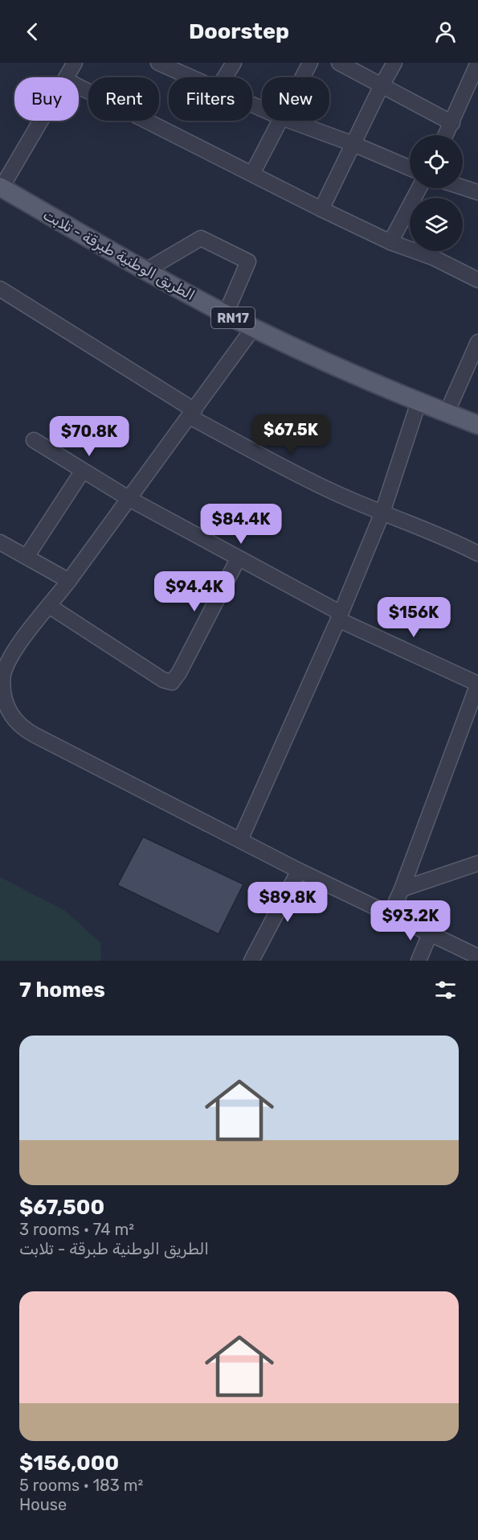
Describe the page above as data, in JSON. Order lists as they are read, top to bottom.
{
  "streets": {
    "main road": ["الطريق الوطنية طبرقة - تلابت", "RN17"]
  },
  "page": {
    "header": "Doorstep",
    "chip": [
      "Buy",
      "Rent",
      "Filters",
      "New"
    ],
    "price": [
      "$67.5K",
      "$70.8K",
      "$84.4K",
      "$94.4K",
      "$156K",
      "$89.8K",
      "$93.2K"
    ],
    "heading": "7 homes",
    "list": [
      {
        "name": "$67,500",
        "note": "3 rooms · 74 m² · الطريق الوطنية طبرقة - تلابت"
      },
      {
        "name": "$156,000",
        "note": "5 rooms · 183 m² · House"
      }
    ]
  }
}
